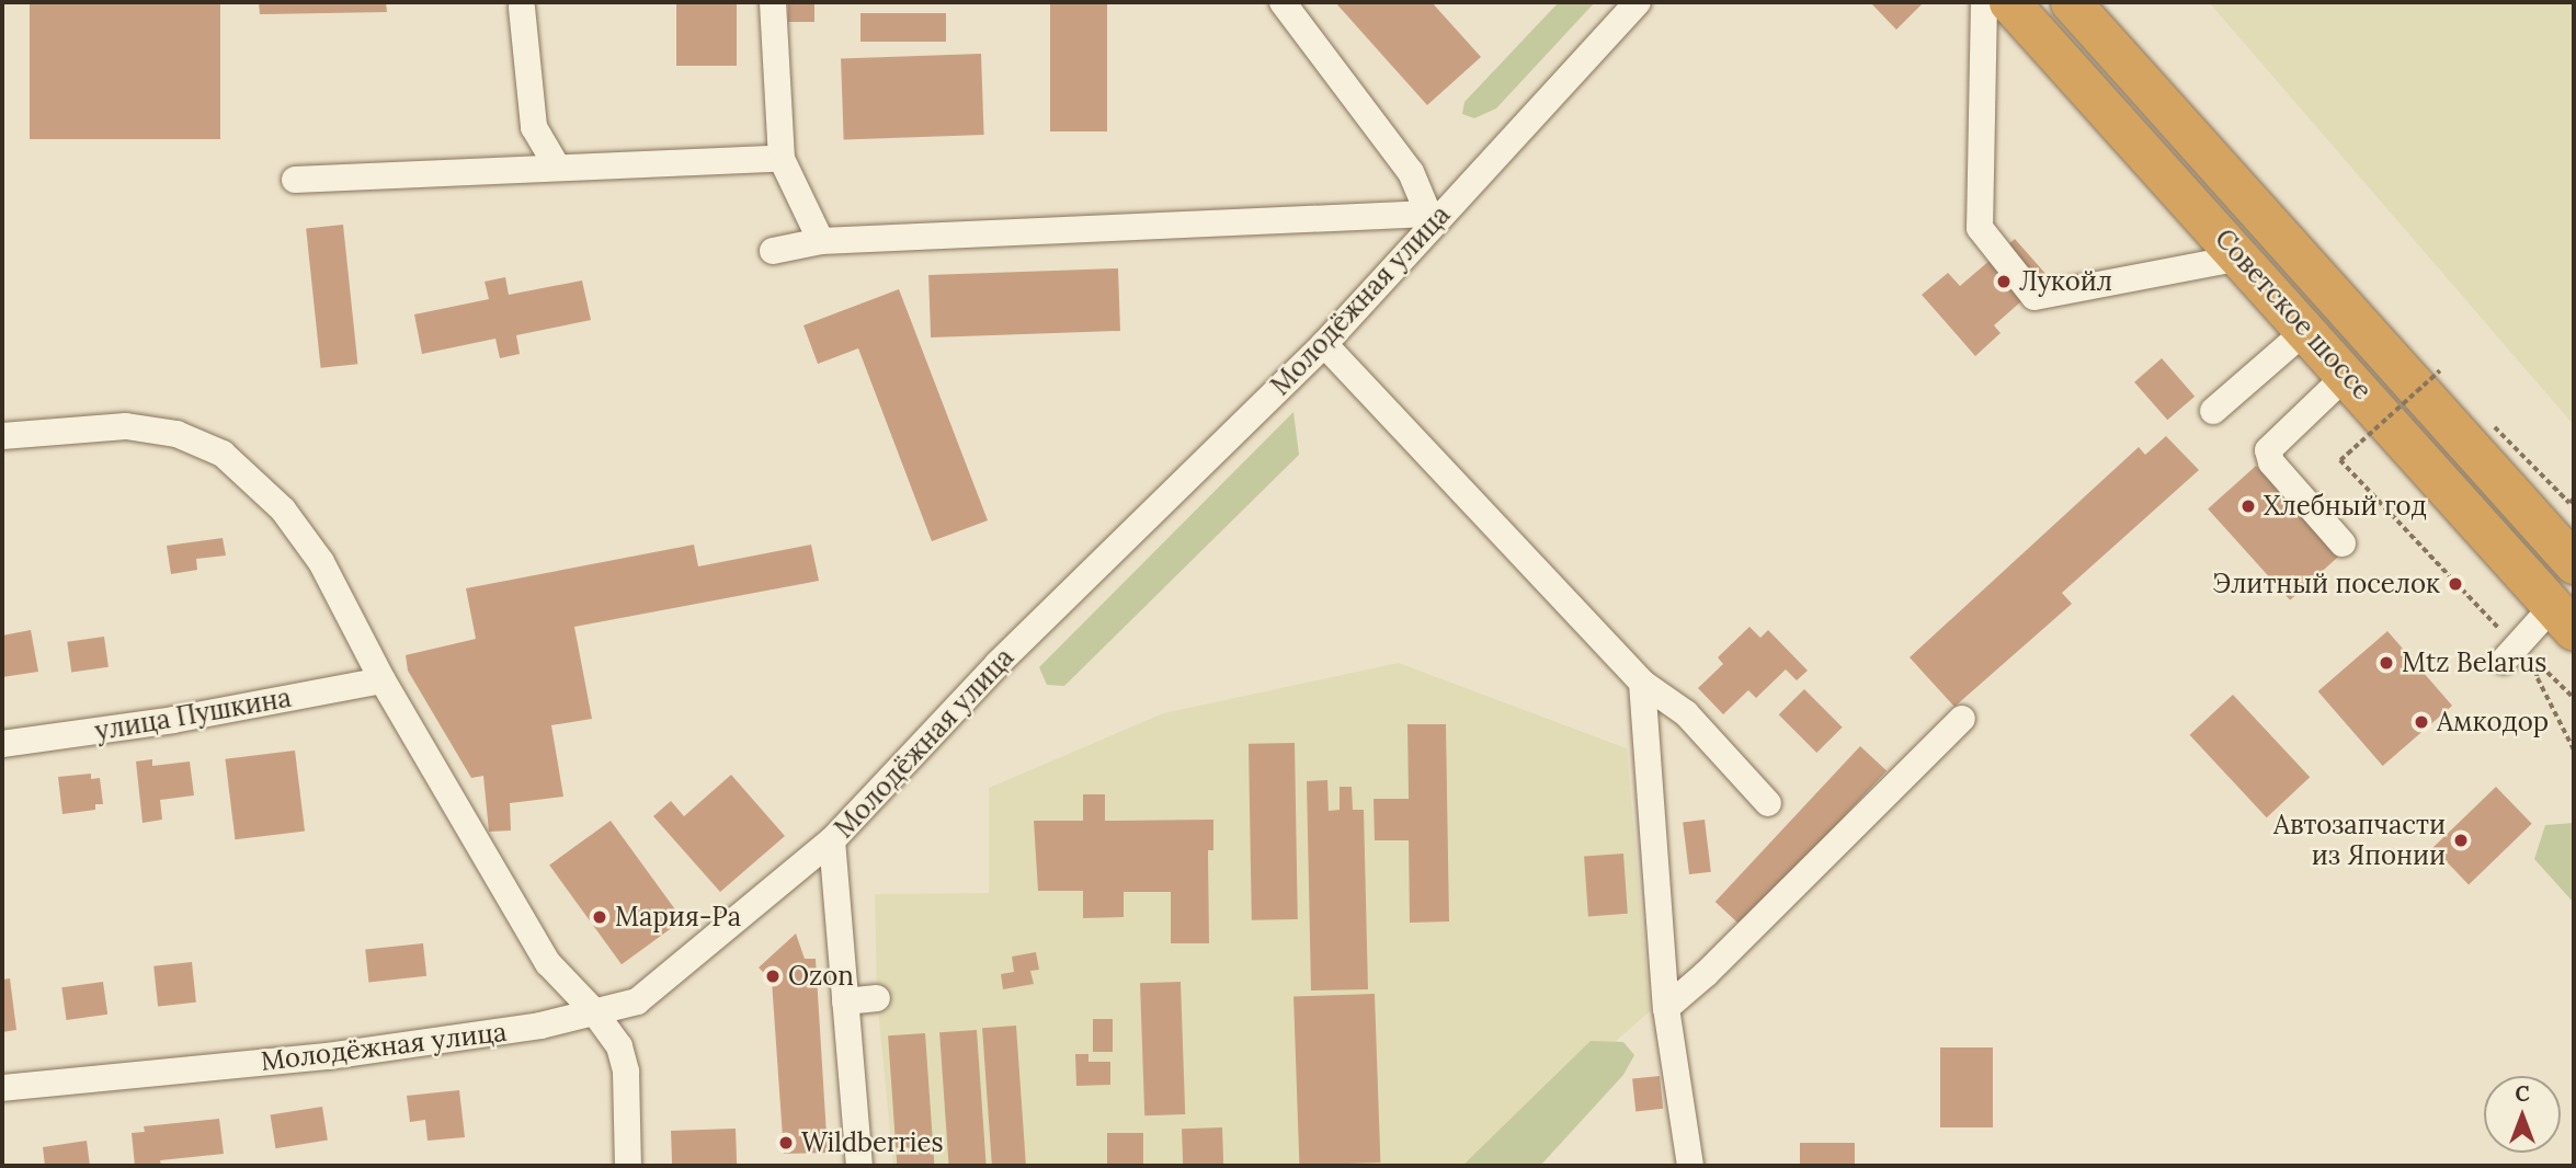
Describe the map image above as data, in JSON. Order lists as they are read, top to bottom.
{
  "streets": {
    "highway": ["Советское шоссе"],
    "street": ["Молодёжная улица", "улица Пушкина"]
  },
  "places": [
    "Лукойл",
    "Хлебный год",
    "Элитный поселок",
    "Mtz Belarus",
    "Амкодор",
    "Автозапчасти из Японии",
    "Мария-Ра",
    "Ozon",
    "Wildberries"
  ],
  "north": "top"
}
